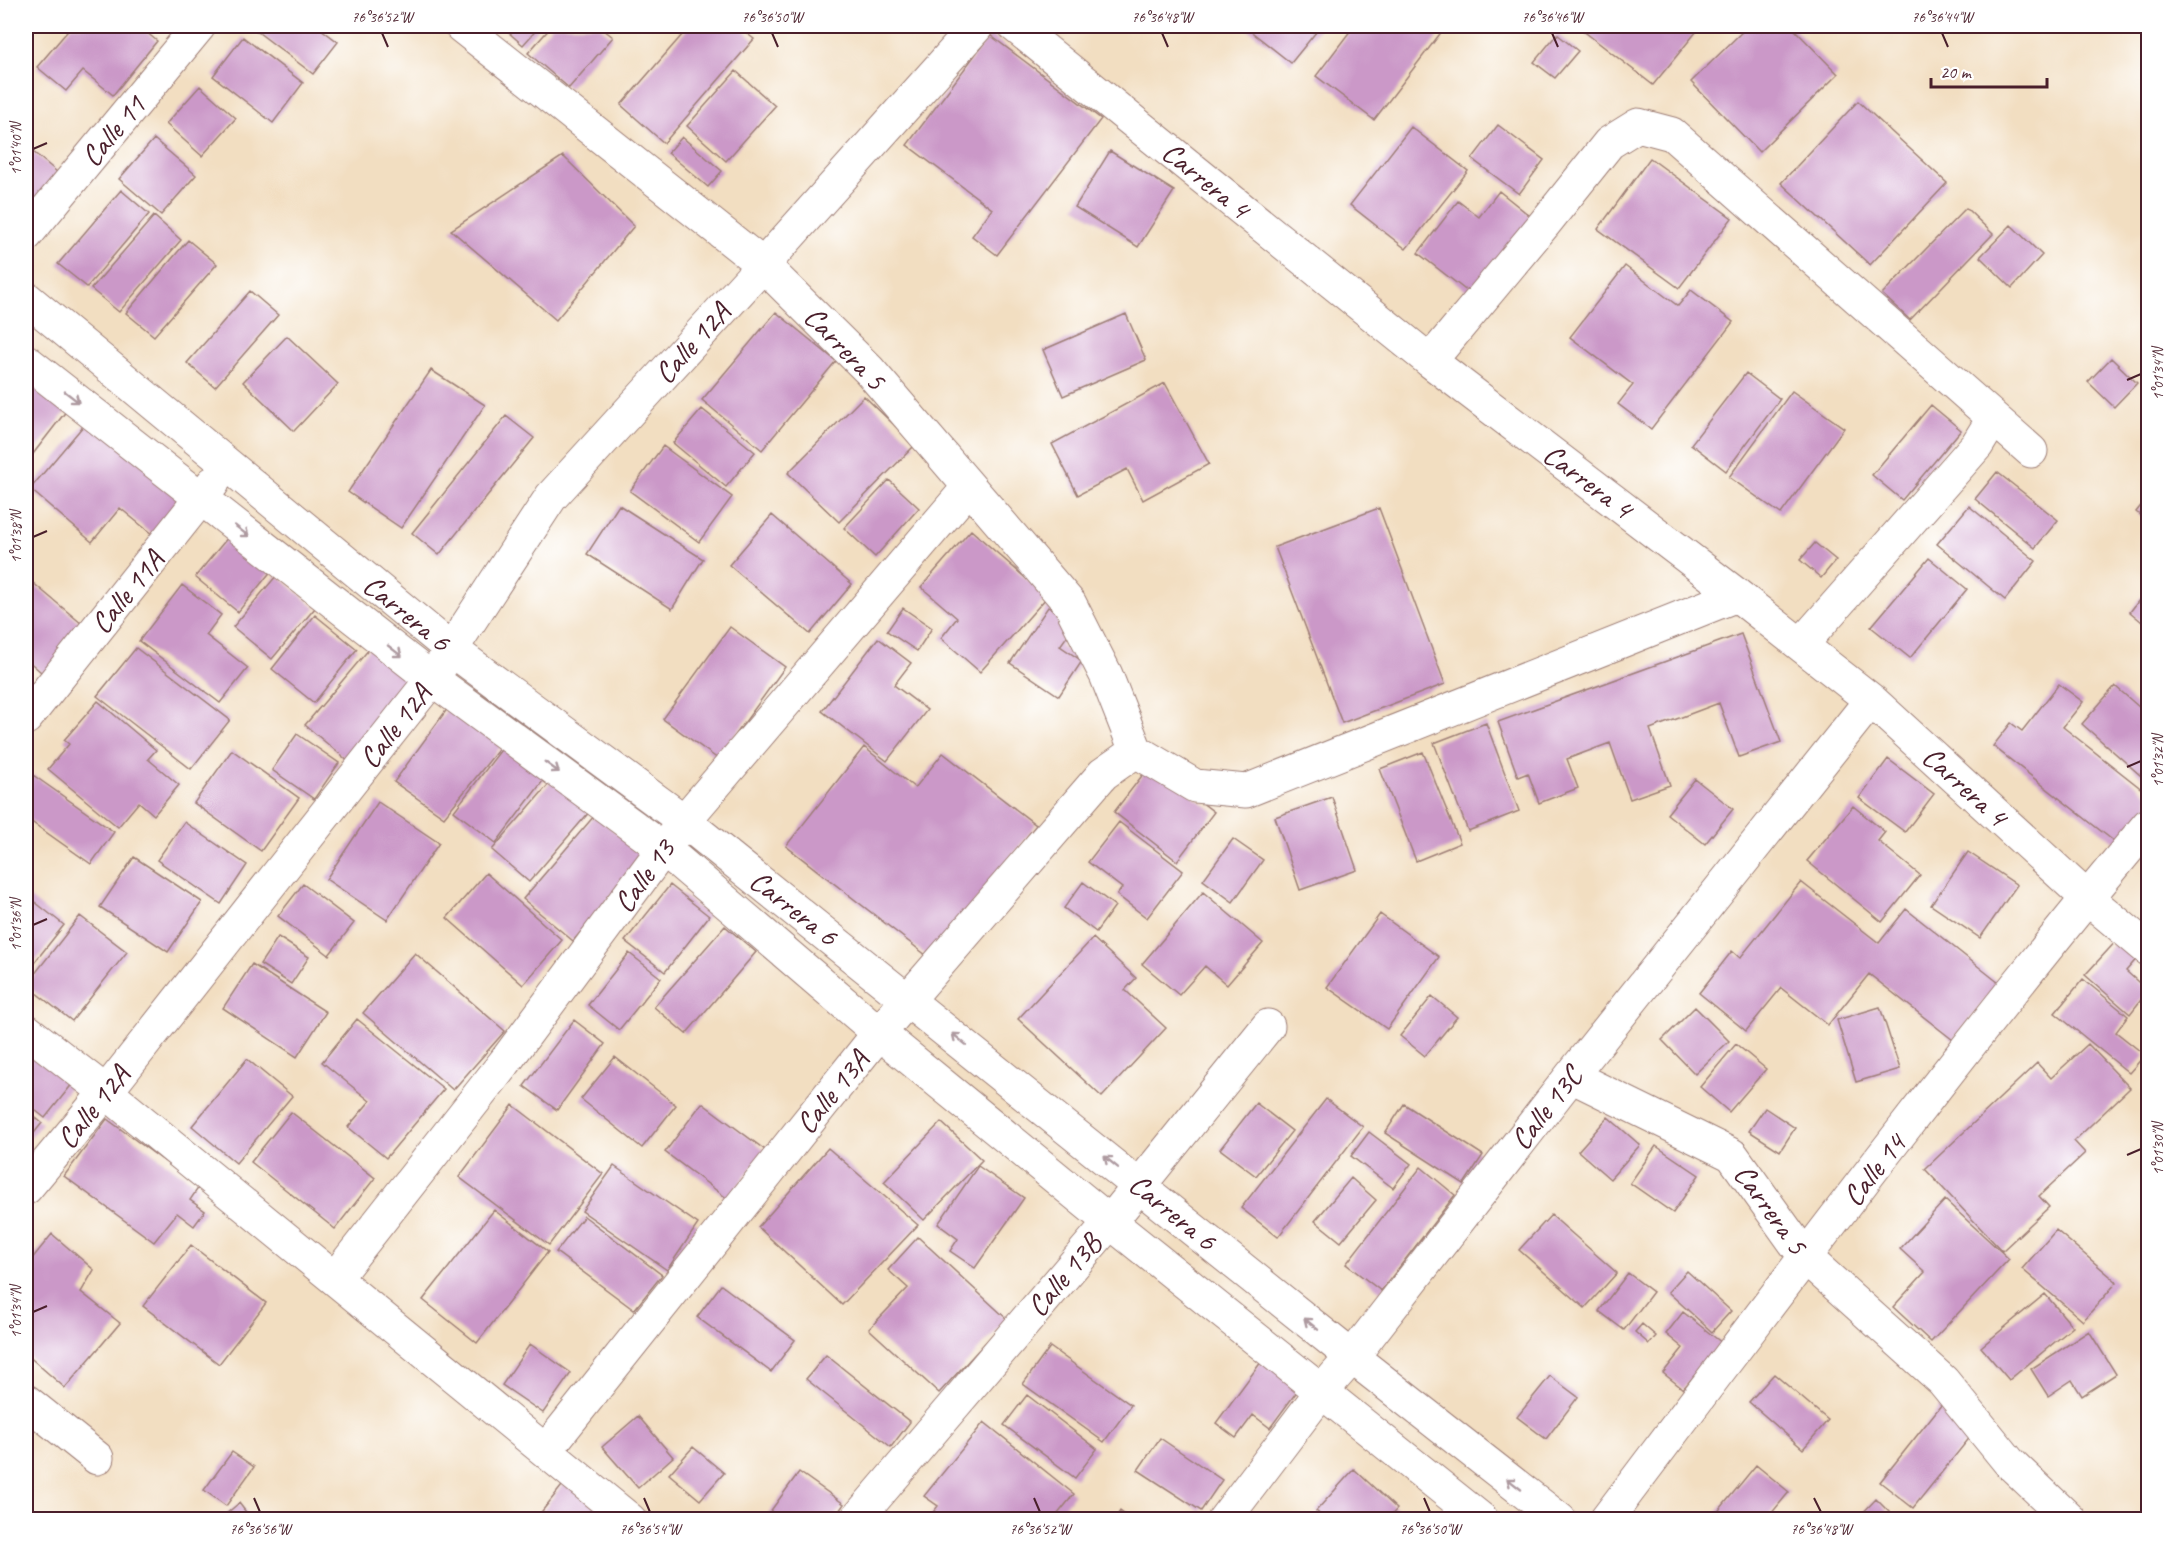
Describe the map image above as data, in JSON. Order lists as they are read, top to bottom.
{
  "streets": {
    "street": [
      "Calle 11",
      "Carrera 4",
      "Calle 12A",
      "Carrera 5",
      "Calle 11A",
      "Carrera 6",
      "Calle 13",
      "Calle 13A",
      "Calle 13C",
      "Calle 14",
      "Calle 13B"
    ]
  },
  "crossings": [
    ["Carrera 4", "Calle 13C"],
    ["Carrera 4", "Calle 14"],
    ["Calle 12A", "Carrera 5"],
    ["Calle 12A", "Carrera 6"],
    ["Carrera 5", "Calle 13"],
    ["Carrera 5", "Calle 13A"],
    ["Carrera 5", "Calle 13C"],
    ["Carrera 5", "Calle 14"],
    ["Calle 11A", "Carrera 6"],
    ["Carrera 6", "Calle 13"],
    ["Carrera 6", "Calle 13A"],
    ["Carrera 6", "Calle 13C"],
    ["Carrera 6", "Calle 13B"]
  ],
  "scale_bar": "20 m",
  "coordinates": [
    "76°36'52\"W",
    "76°36'50\"W",
    "76°36'48\"W",
    "76°36'46\"W",
    "76°36'44\"W",
    "1°01'40\"N",
    "1°01'34\"N",
    "1°01'38\"N",
    "1°01'32\"N",
    "1°01'36\"N",
    "1°01'30\"N",
    "76°36'56\"W",
    "76°36'54\"W"
  ]
}
